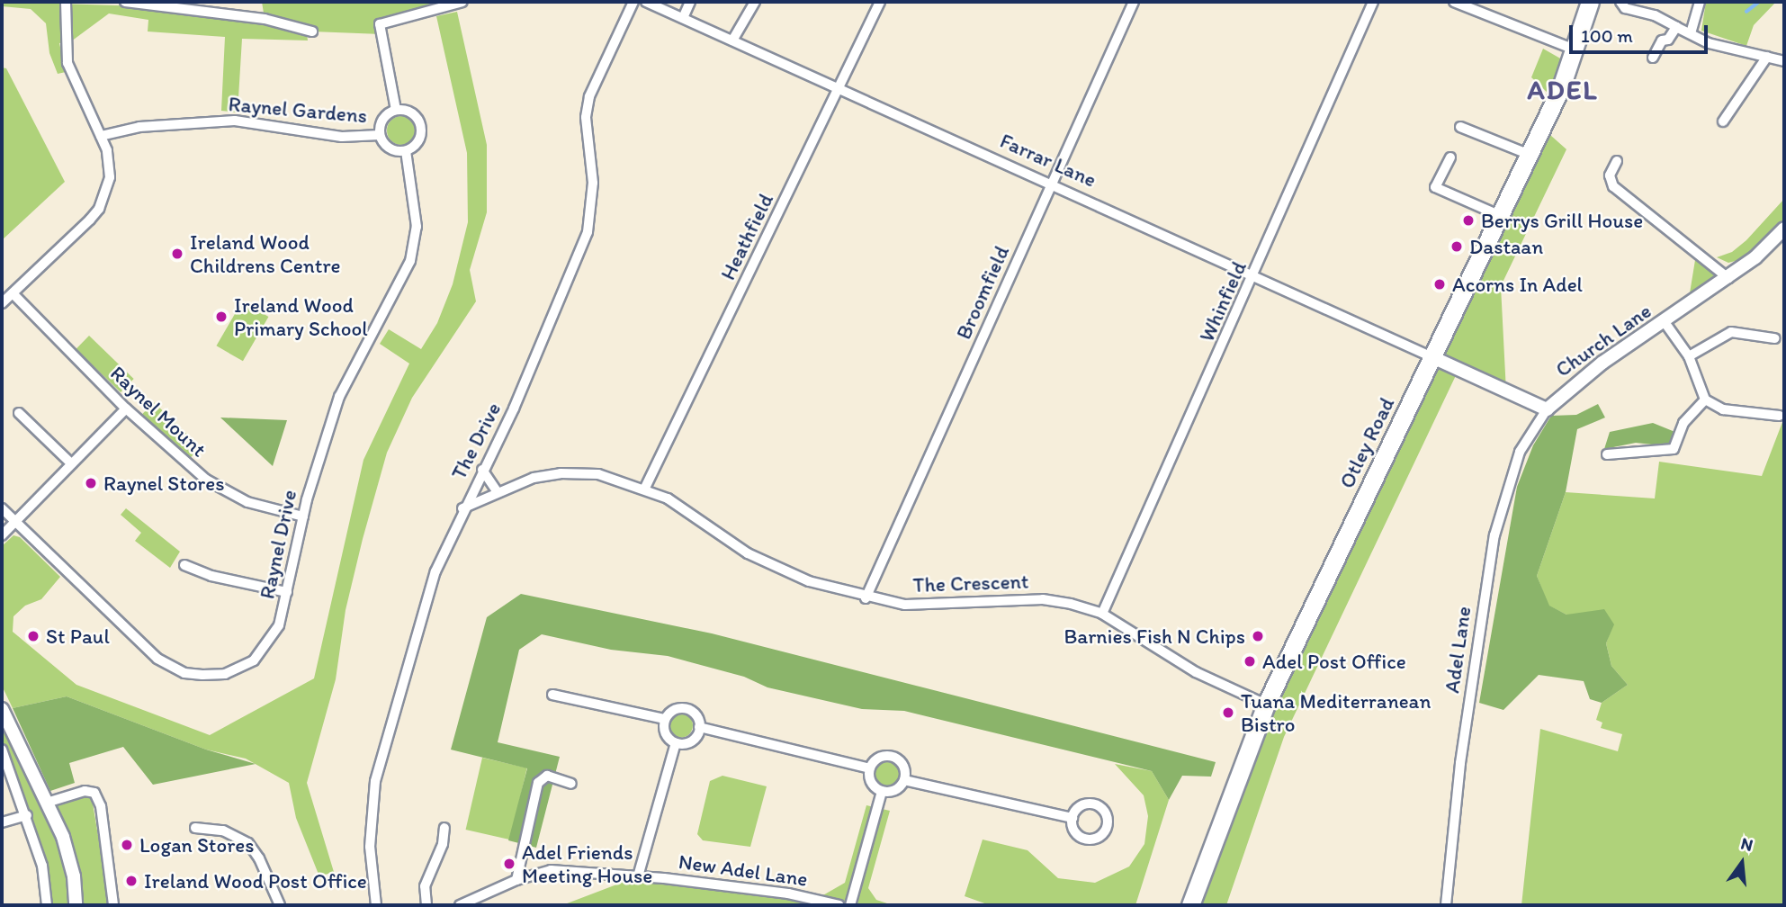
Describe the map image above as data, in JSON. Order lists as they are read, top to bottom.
{
  "streets": {
    "highway": ["Otley Road"],
    "street": [
      "Raynel Gardens",
      "Farrar Lane",
      "Heathfield",
      "Broomfield",
      "Whinfield",
      "Church Lane",
      "Raynel Mount",
      "The Drive",
      "Raynel Drive",
      "The Crescent",
      "Adel Lane",
      "New Adel Lane"
    ]
  },
  "crossings": [
    ["Raynel Gardens", "Raynel Drive"],
    ["Farrar Lane", "Heathfield"],
    ["Farrar Lane", "Broomfield"],
    ["Farrar Lane", "Whinfield"],
    ["Farrar Lane", "Otley Road"],
    ["Heathfield", "The Crescent"],
    ["Broomfield", "The Crescent"],
    ["Whinfield", "The Crescent"],
    ["Church Lane", "Adel Lane"],
    ["Raynel Mount", "Raynel Drive"],
    ["The Drive", "The Crescent"],
    ["Otley Road", "The Crescent"]
  ],
  "districts": ["ADEL"],
  "places": [
    "Berrys Grill House",
    "Dastaan",
    "Ireland Wood Childrens Centre",
    "Acorns In Adel",
    "Ireland Wood Primary School",
    "Raynel Stores",
    "St Paul",
    "Barnies Fish N Chips",
    "Adel Post Office",
    "Tuana Mediterranean Bistro",
    "Logan Stores",
    "Adel Friends Meeting House",
    "Ireland Wood Post Office"
  ],
  "scale_bar": "100 m",
  "north": "top"
}
